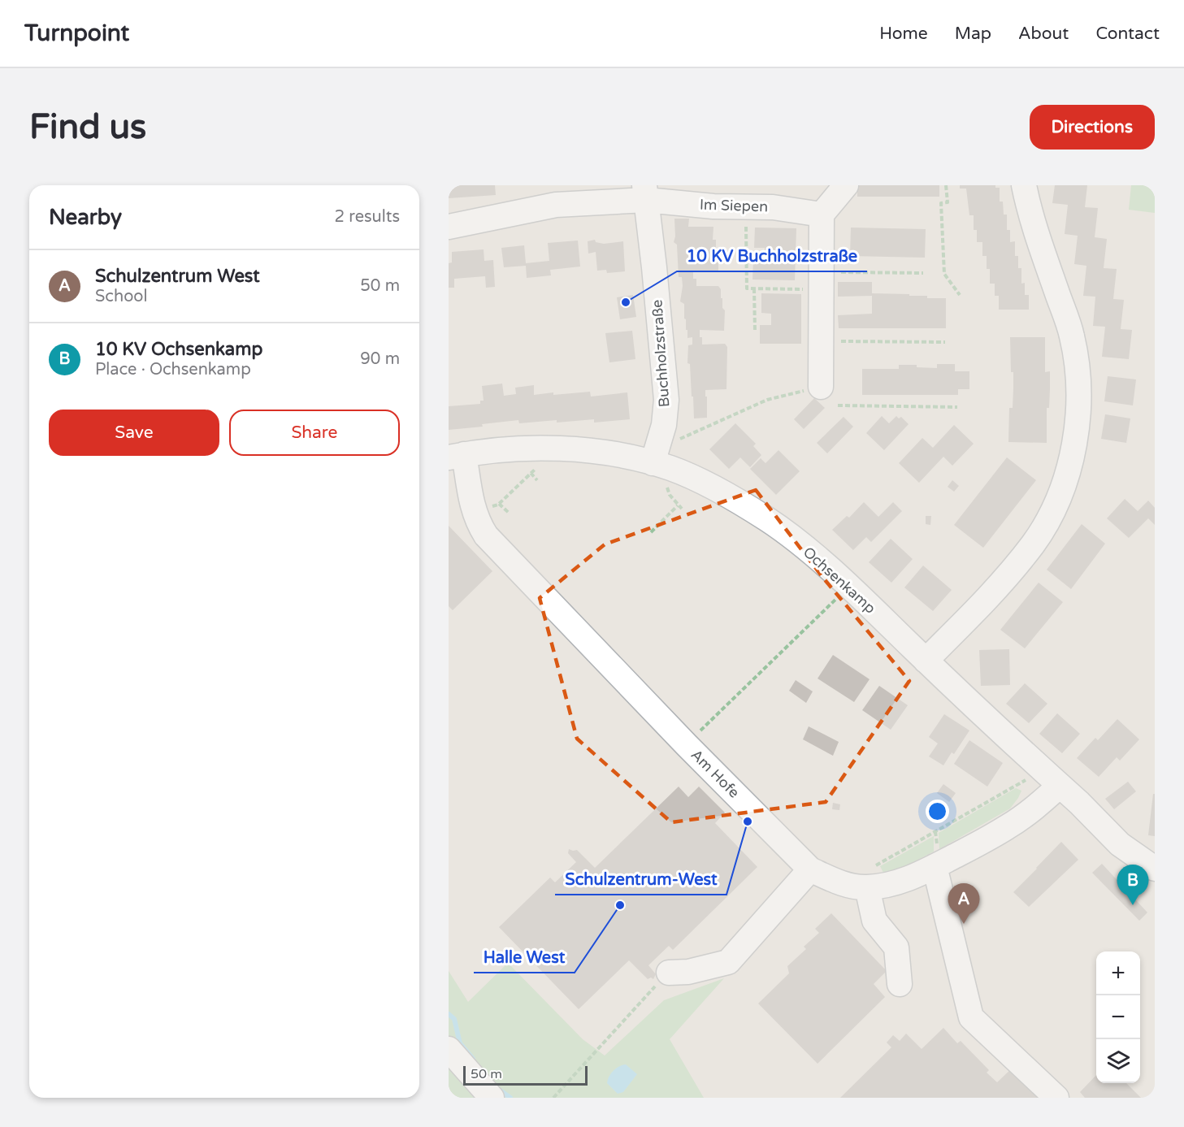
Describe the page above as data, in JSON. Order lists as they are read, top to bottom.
{
  "streets": {
    "street": [
      "Im Siepen",
      "Buchholzstraße",
      "Ochsenkamp",
      "Am Hofe"
    ]
  },
  "crossings": [
    ["Im Siepen", "Buchholzstraße"],
    ["Buchholzstraße", "Ochsenkamp"],
    ["Ochsenkamp", "Am Hofe"]
  ],
  "places": ["10 KV Buchholzstraße", "Schulzentrum-West", "Halle West"],
  "scale_bar": "50 m",
  "page": {
    "header": "Turnpoint",
    "nav": [
      "Home",
      "Map",
      "About",
      "Contact"
    ],
    "buttons": [
      "Directions",
      ["Save", "Share"]
    ],
    "title": "Find us",
    "heading": ["Nearby", "2 results"],
    "list": [
      {
        "mark": "A",
        "name": "Schulzentrum West",
        "note": "School",
        "value": "50 m"
      },
      {
        "mark": "B",
        "name": "10 KV Ochsenkamp",
        "note": "Place · Ochsenkamp",
        "value": "90 m"
      }
    ],
    "pins": ["B", "A"],
    "map_buttons": ["+", "−"],
    "scale": "50 m"
  }
}
